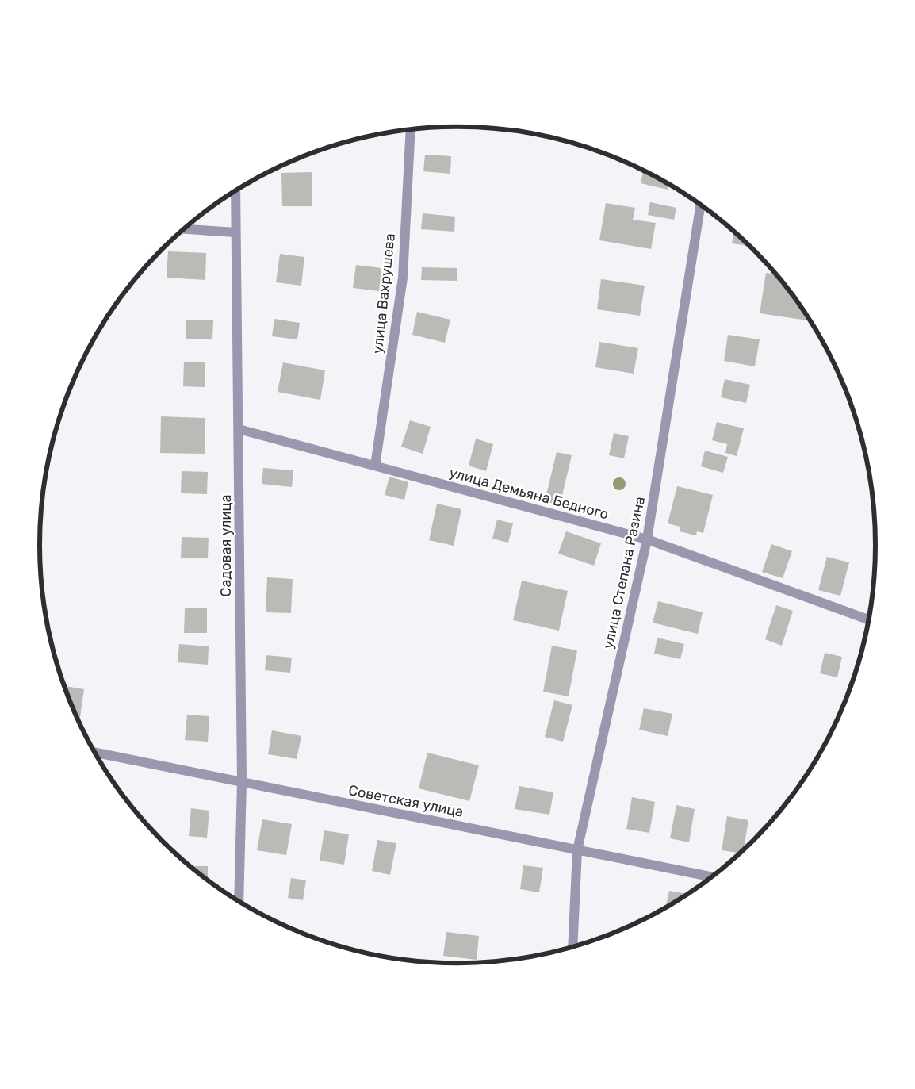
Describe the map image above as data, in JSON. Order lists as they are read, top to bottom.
{
  "streets": {
    "street": [
      "улица Вахрушева",
      "улица Демьяна Бедного",
      "Садовая улица",
      "улица Степана Разина",
      "Советская улица"
    ]
  },
  "crossings": [
    ["улица Вахрушева", "улица Демьяна Бедного"],
    ["улица Демьяна Бедного", "Садовая улица"],
    ["улица Демьяна Бедного", "улица Степана Разина"],
    ["Садовая улица", "Советская улица"],
    ["улица Степана Разина", "Советская улица"]
  ]
}
